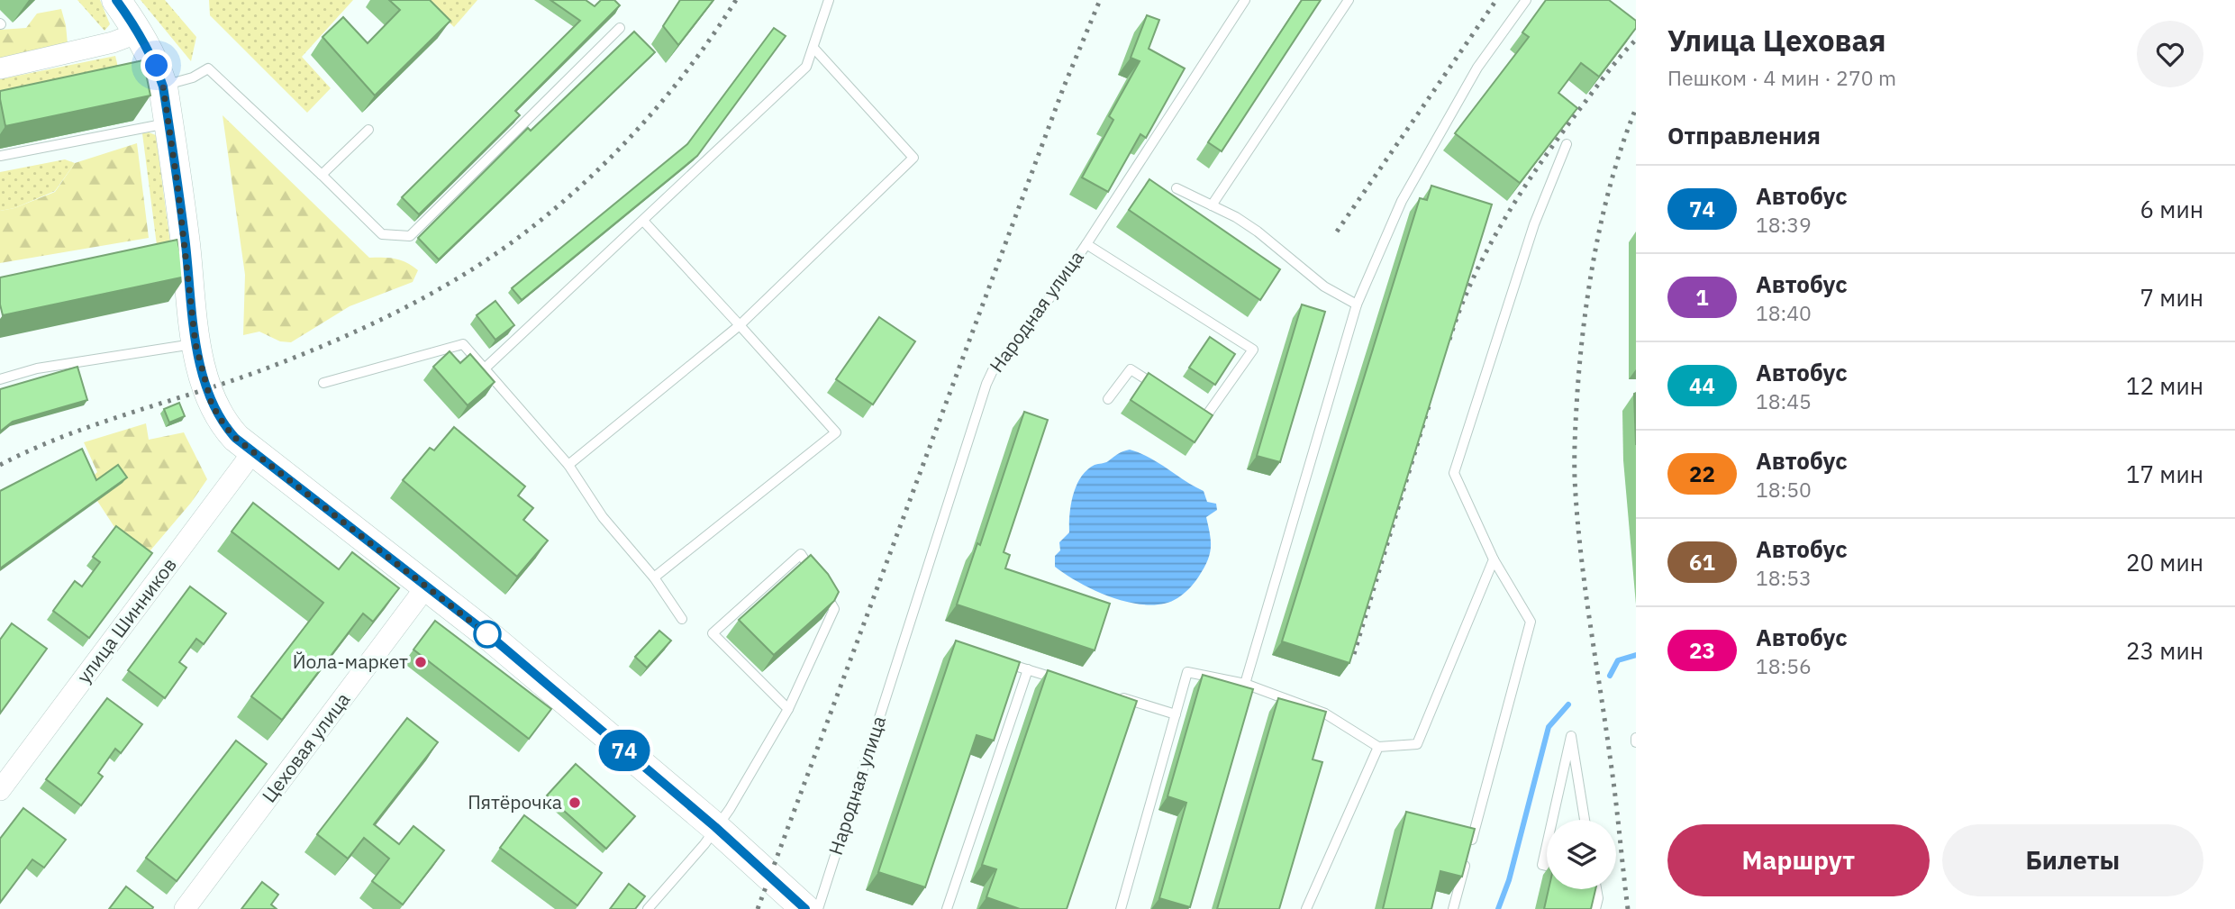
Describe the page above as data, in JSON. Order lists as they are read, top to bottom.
{
  "streets": {
    "street": ["улица Шинников", "Цеховая улица"],
    "lane": ["Народная улица"]
  },
  "places": ["Йола-маркет", "Пятёрочка"],
  "lines": ["bus line 74"],
  "page": {
    "on_map": "74",
    "heading": [
      ["Улица Цеховая", "Пешком · 4 мин · 270 m"],
      "Отправления"
    ],
    "list": [
      {
        "mark": "74",
        "name": "Автобус",
        "note": "18:39",
        "value": "6 мин"
      },
      {
        "mark": "1",
        "name": "Автобус",
        "note": "18:40",
        "value": "7 мин"
      },
      {
        "mark": "44",
        "name": "Автобус",
        "note": "18:45",
        "value": "12 мин"
      },
      {
        "mark": "22",
        "name": "Автобус",
        "note": "18:50",
        "value": "17 мин"
      },
      {
        "mark": "61",
        "name": "Автобус",
        "note": "18:53",
        "value": "20 мин"
      },
      {
        "mark": "23",
        "name": "Автобус",
        "note": "18:56",
        "value": "23 мин"
      }
    ],
    "buttons": ["Маршрут", "Билеты"]
  }
}
